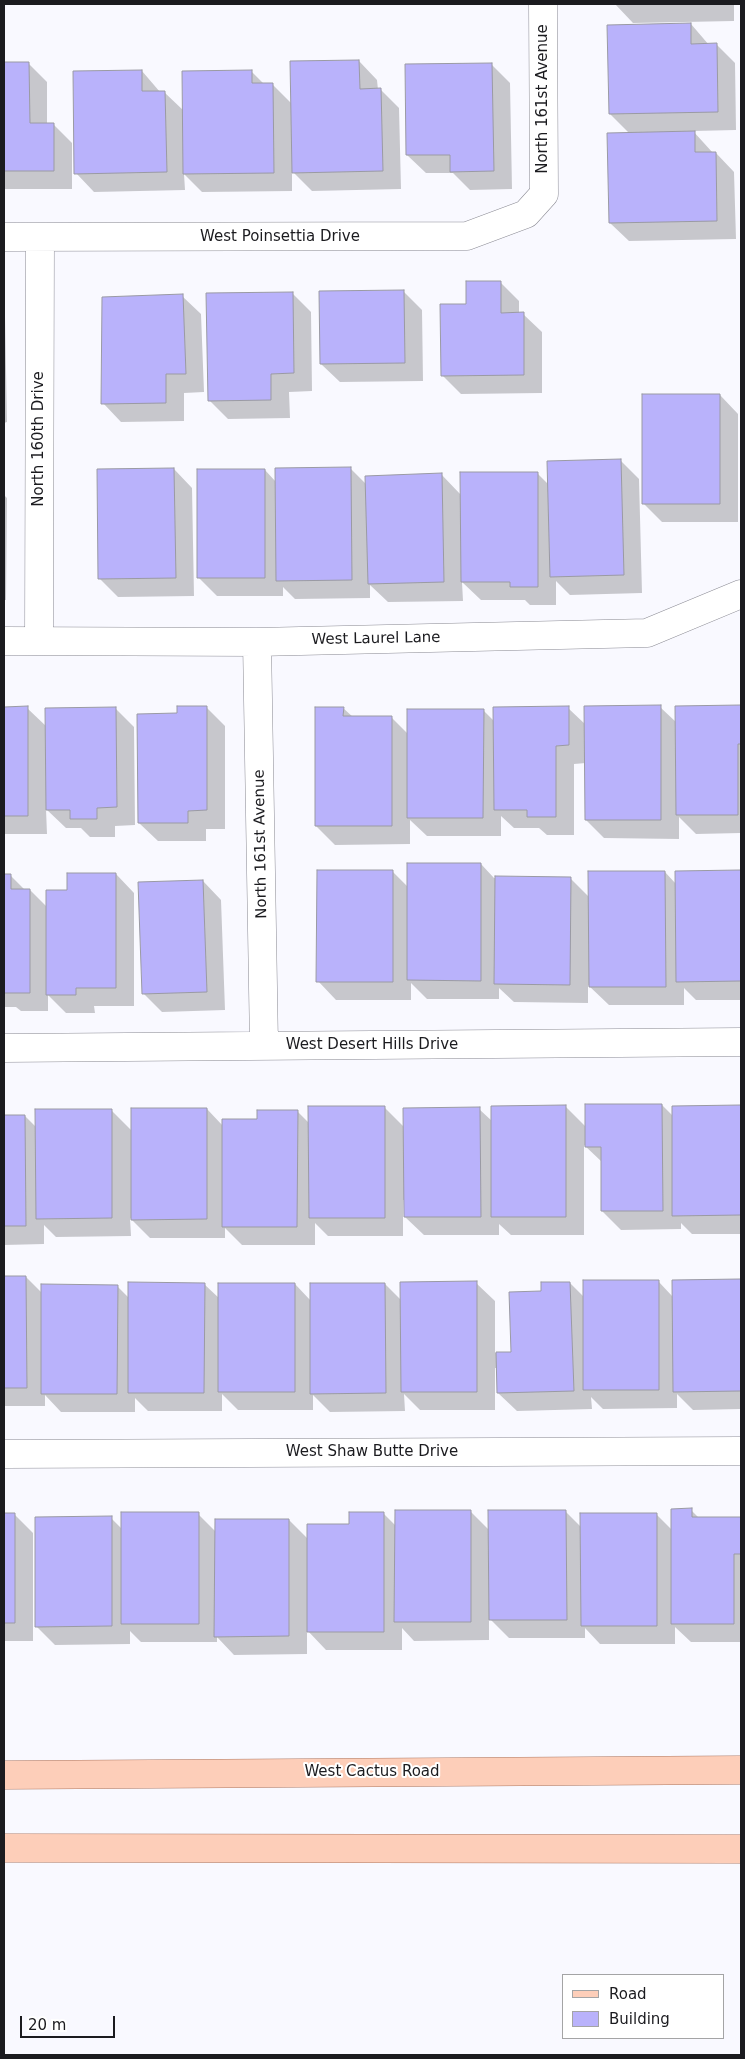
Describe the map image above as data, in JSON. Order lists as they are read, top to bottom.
{
  "streets": {
    "main road": ["West Cactus Road"],
    "street": [
      "North 161st Avenue",
      "West Poinsettia Drive",
      "North 160th Drive",
      "West Laurel Lane",
      "West Desert Hills Drive",
      "West Shaw Butte Drive"
    ]
  },
  "crossings": [
    ["North 161st Avenue", "West Poinsettia Drive"],
    ["North 161st Avenue", "West Laurel Lane"],
    ["North 161st Avenue", "West Desert Hills Drive"],
    ["West Poinsettia Drive", "North 160th Drive"],
    ["North 160th Drive", "West Laurel Lane"]
  ],
  "legend": ["Road", "Building"],
  "scale_bar": "20 m"
}
